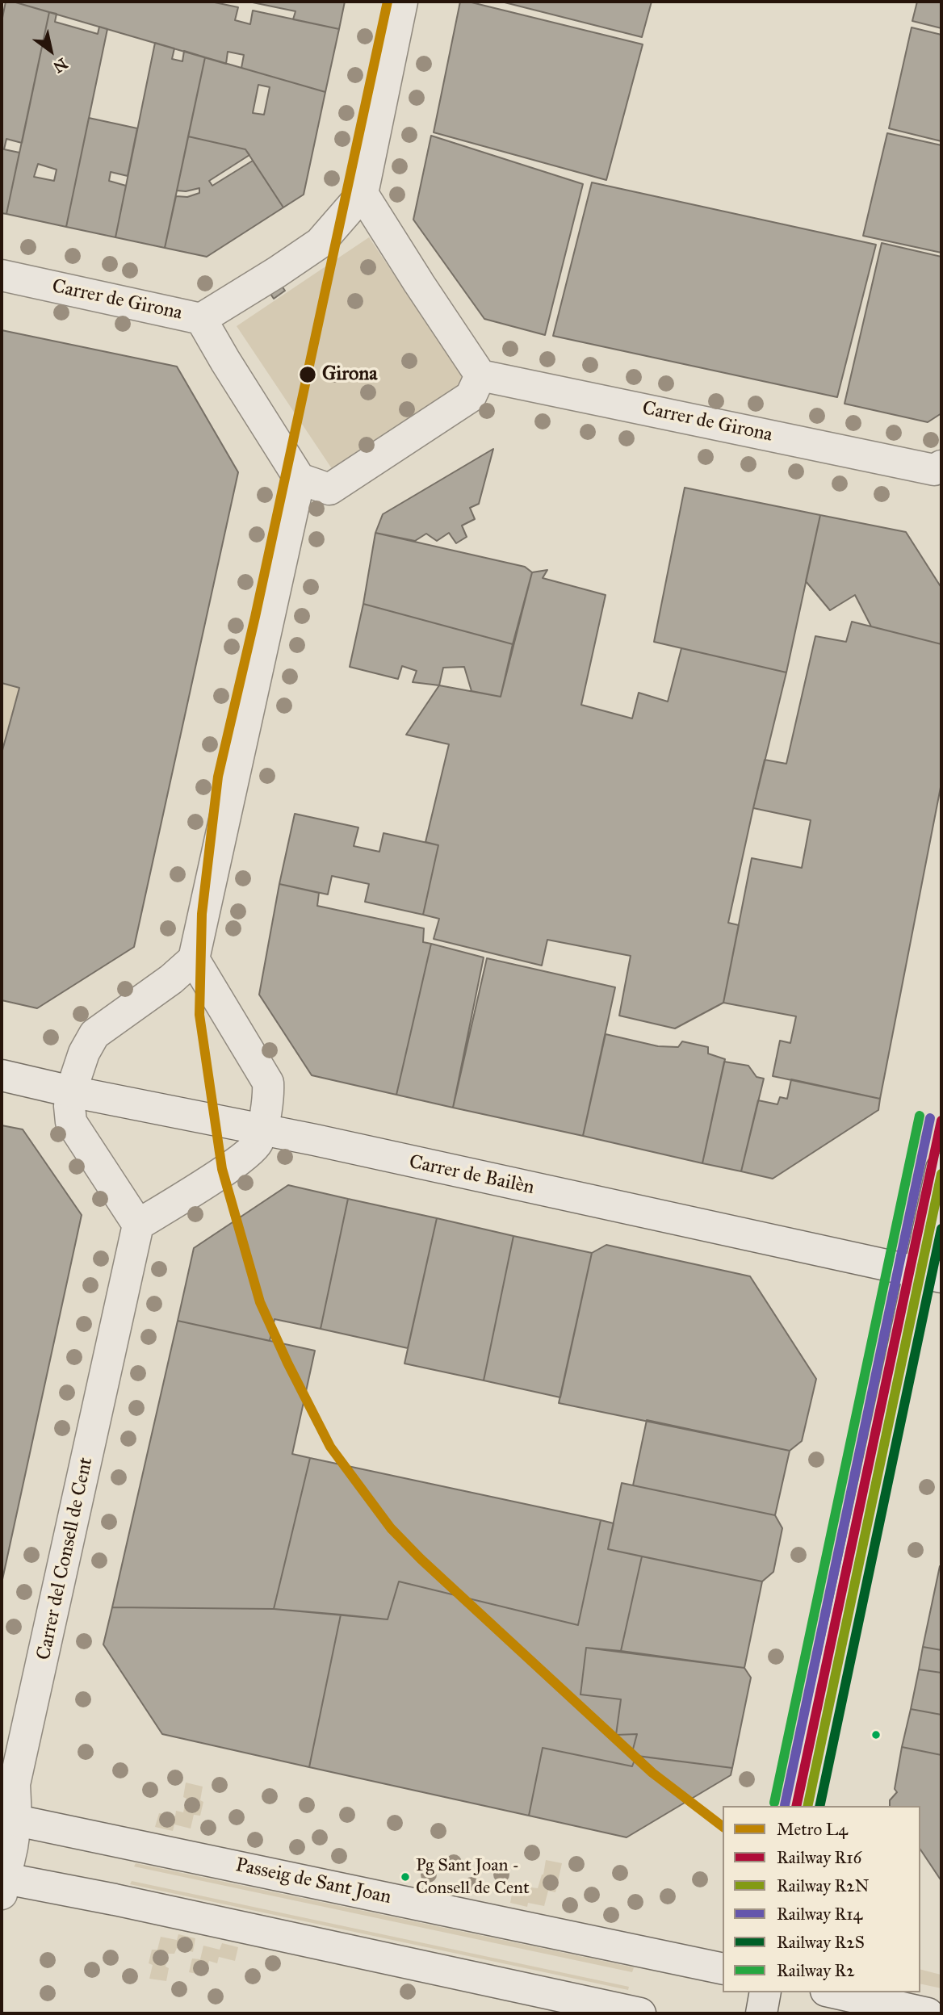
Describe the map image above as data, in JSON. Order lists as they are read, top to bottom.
{
  "streets": {
    "street": [
      "Carrer de Girona",
      "Carrer de Bailèn",
      "Carrer del Consell de Cent",
      "Passeig de Sant Joan"
    ]
  },
  "crossings": [
    ["Carrer del Consell de Cent", "Passeig de Sant Joan"]
  ],
  "places": ["Girona", "Pg Sant Joan - Consell de Cent"],
  "lines": [
    "metro line L4",
    "rail line R2",
    "rail line R14",
    "rail line R16",
    "rail line R2N",
    "rail line R2S"
  ],
  "legend": [
    "Metro L4",
    "Railway R16",
    "Railway R2N",
    "Railway R14",
    "Railway R2S",
    "Railway R2"
  ],
  "north": "bottom right"
}
